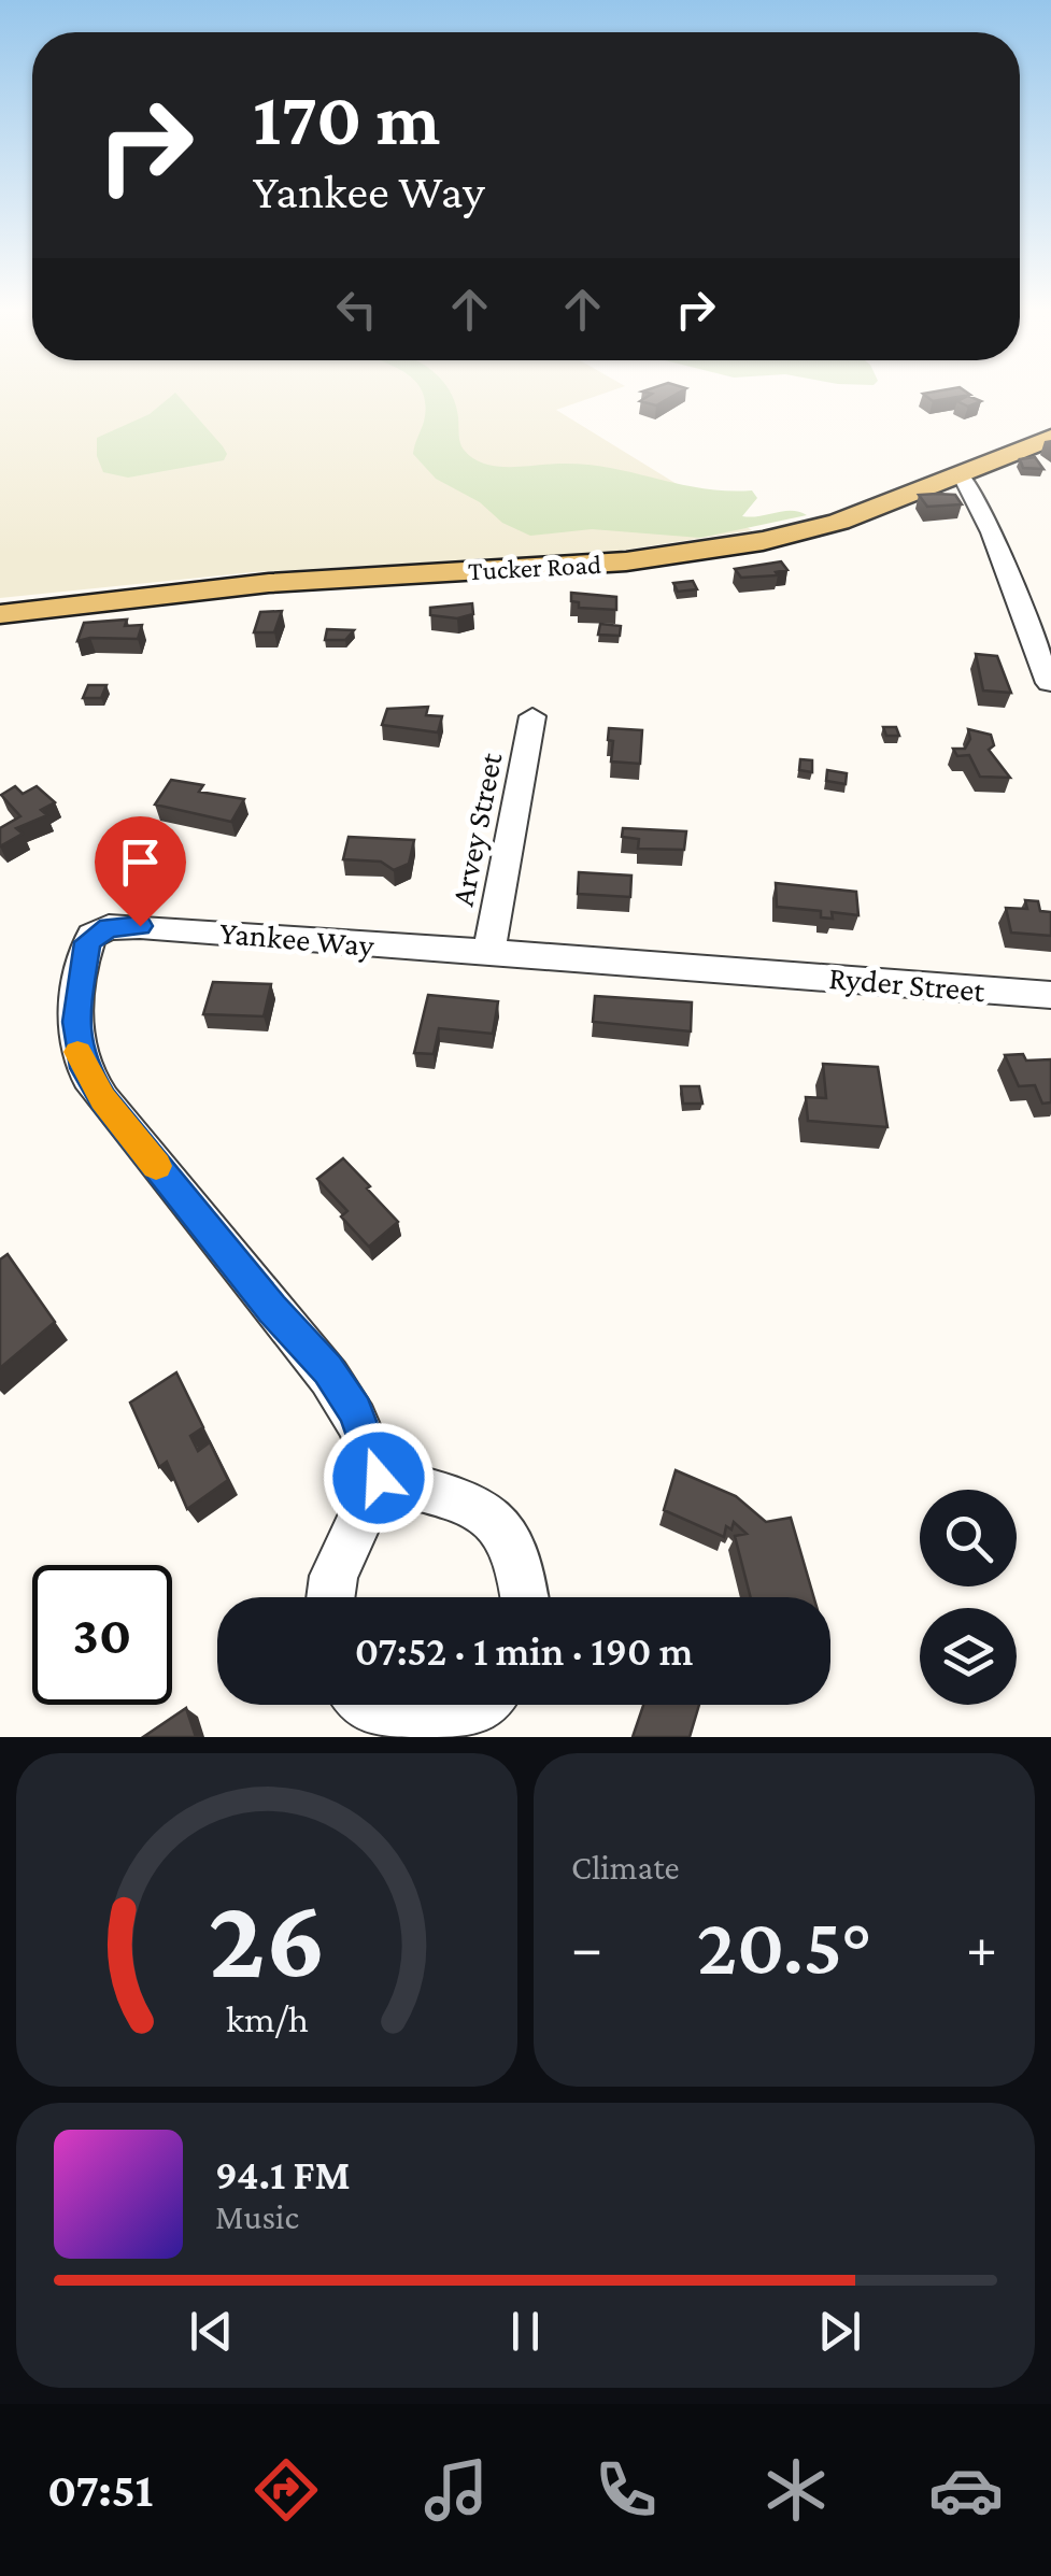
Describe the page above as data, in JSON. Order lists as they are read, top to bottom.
{
  "streets": {
    "main road": ["Tucker Road"],
    "street": ["Arvey Street", "Yankee Way", "Ryder Street"]
  },
  "crossings": [
    ["Arvey Street", "Yankee Way"],
    ["Yankee Way", "Ryder Street"]
  ],
  "page": {
    "turn": ["170 m", "Yankee Way"],
    "limit": "30",
    "trip": "07:52 · 1 min · 190 m",
    "tile": "Climate",
    "heat": ["−", "20.5°", "+"],
    "song": ["94.1 FM", "Music"],
    "tabs": "07:51",
    "gauge": ["26", "km/h"]
  }
}
